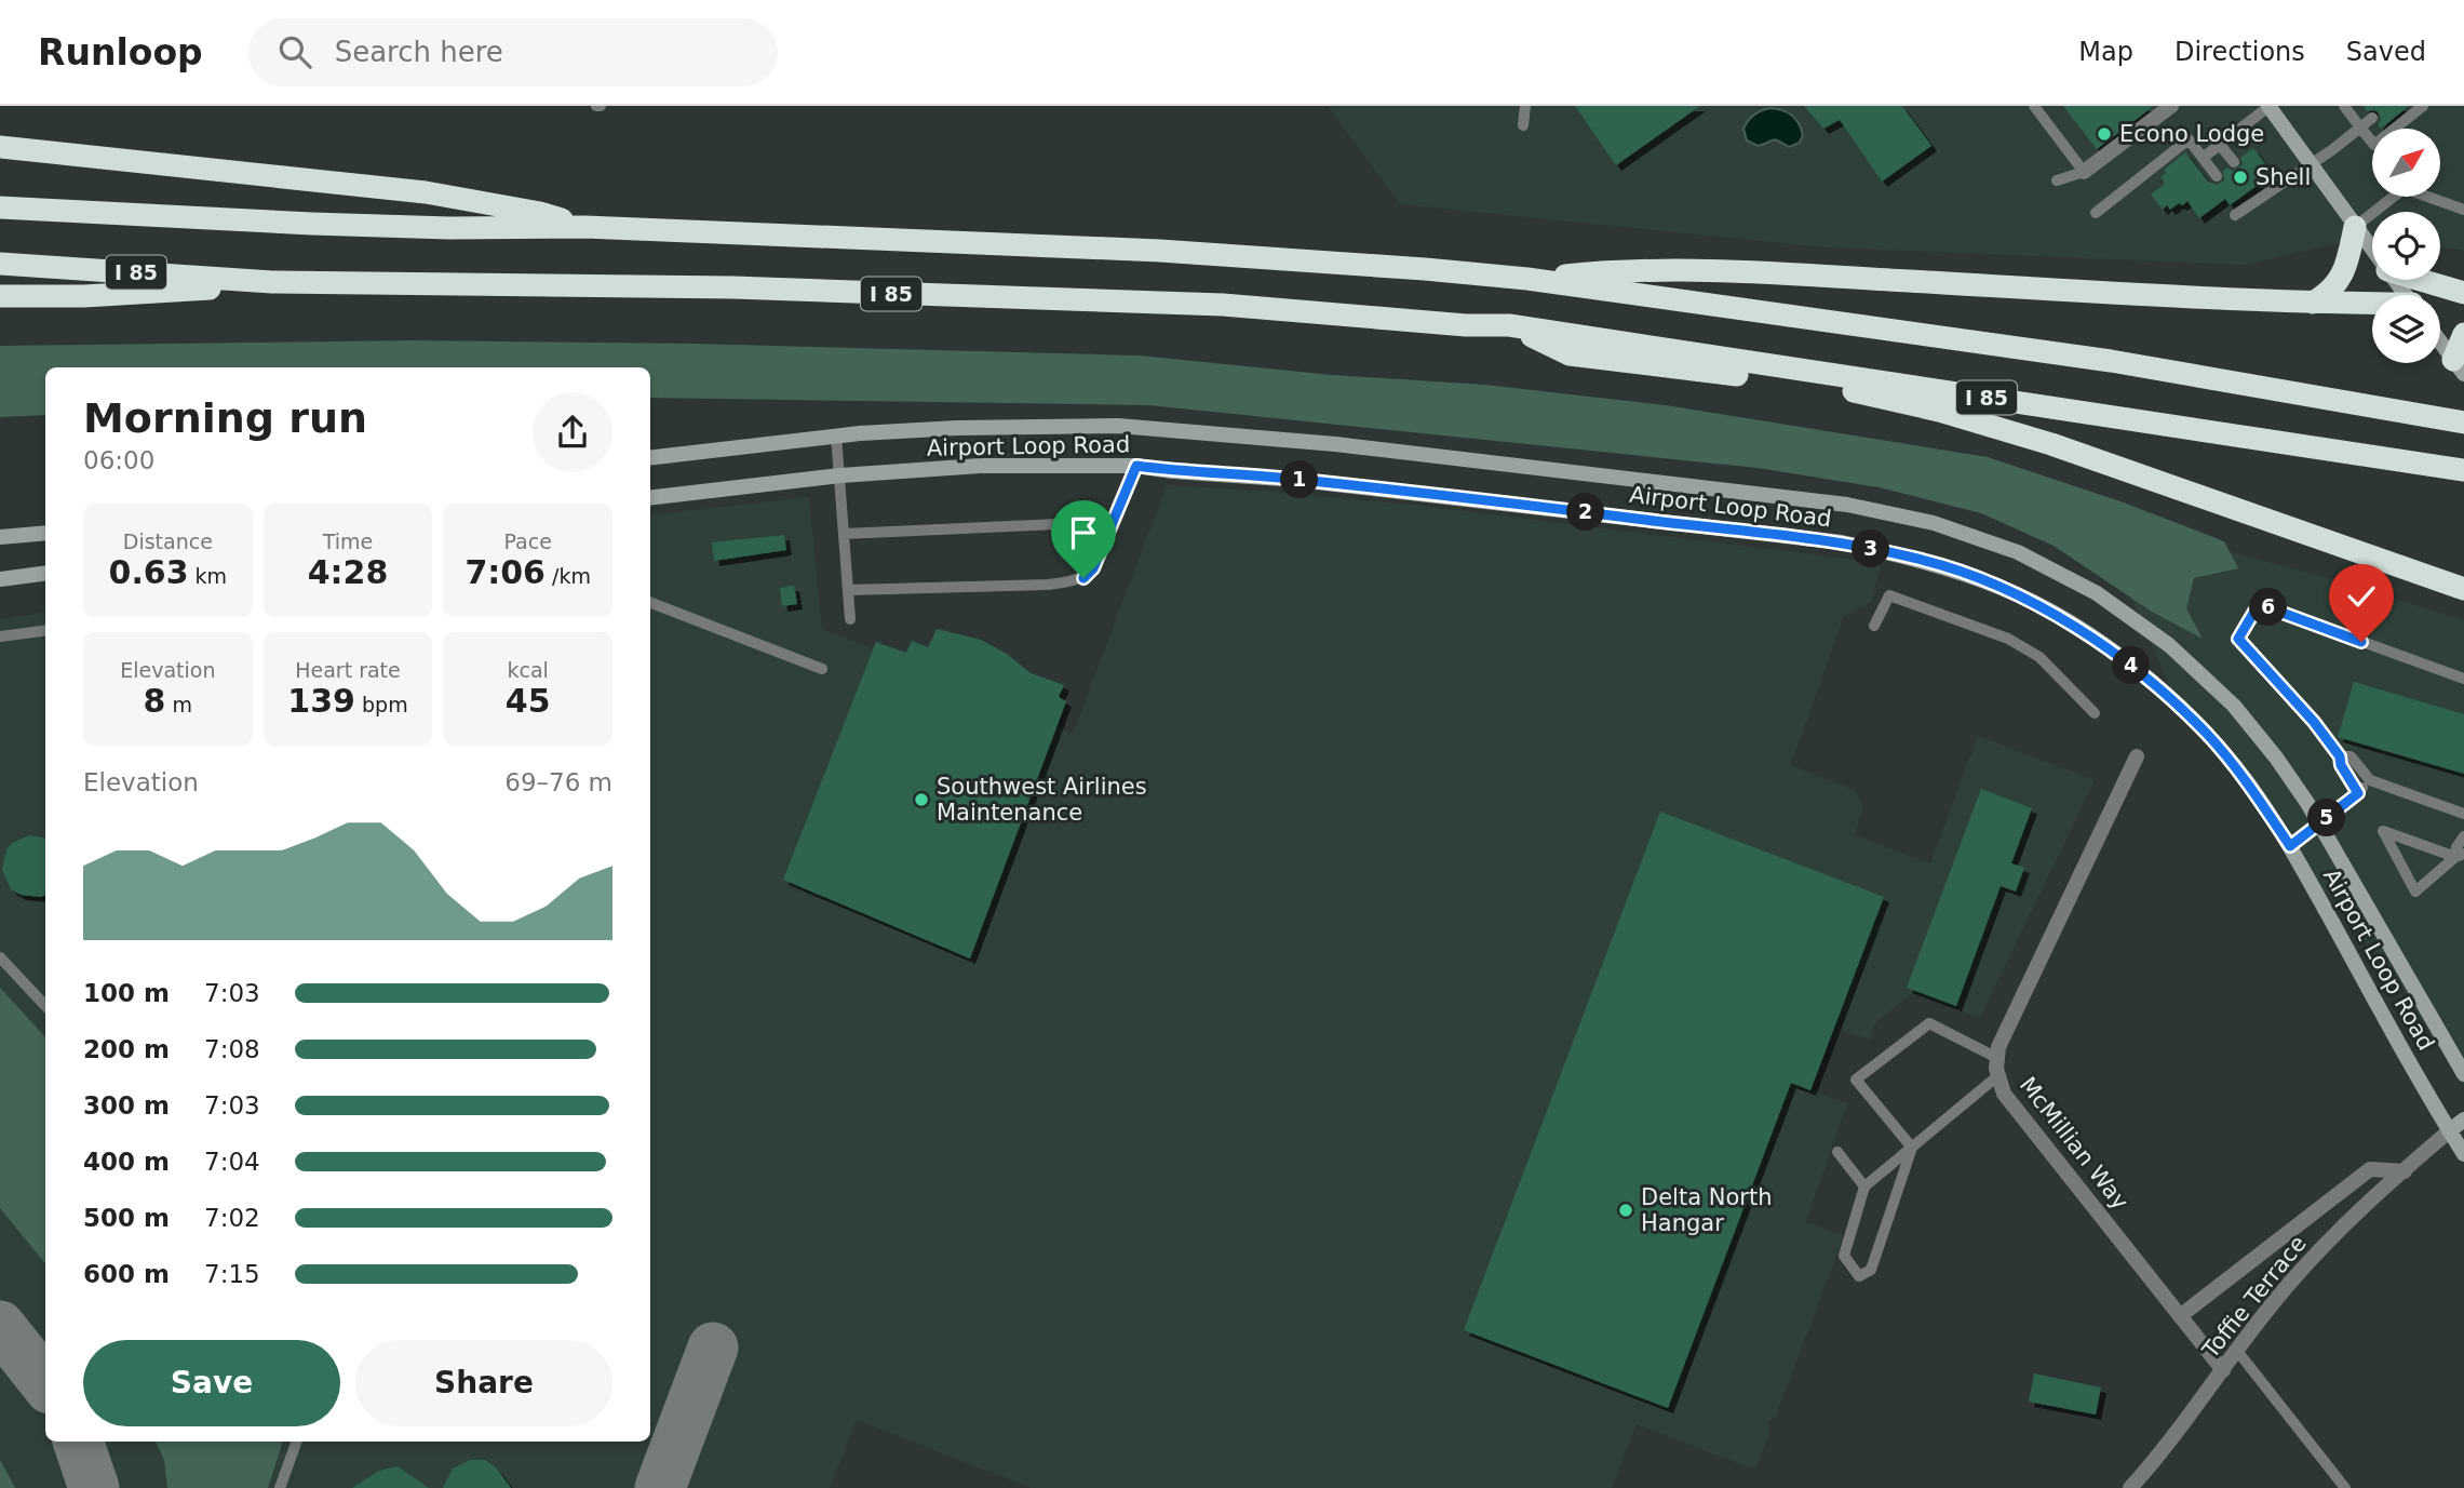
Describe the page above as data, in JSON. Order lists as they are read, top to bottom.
{
  "streets": {
    "highway": ["I 85"],
    "main road": ["Airport Loop Road", "Toffie Terrace"],
    "street": ["McMillian Way"]
  },
  "crossings": [
    ["Airport Loop Road", "Toffie Terrace"],
    ["McMillian Way", "Toffie Terrace"]
  ],
  "places": [
    "Econo Lodge",
    "Shell",
    "Southwest Airlines Maintenance",
    "Delta North Hangar"
  ],
  "north": "top right",
  "page": {
    "header": "Runloop",
    "search": "Search here",
    "nav": ["Map", "Directions", "Saved"],
    "heading": ["Morning run", "06:00"],
    "pins": [
      "1",
      "2",
      "3",
      "6",
      "4",
      "5"
    ],
    "stats": [
      ["Distance", "0.63 km"],
      ["Time", "4:28"],
      ["Pace", "7:06 /km"],
      ["Elevation", "8 m"],
      ["Heart rate", "139 bpm"],
      ["kcal", "45"]
    ],
    "chart": ["Elevation", "69–76 m"],
    "list": [
      {
        "name": "100 m",
        "note": "7:03"
      },
      {
        "name": "200 m",
        "note": "7:08"
      },
      {
        "name": "300 m",
        "note": "7:03"
      },
      {
        "name": "400 m",
        "note": "7:04"
      },
      {
        "name": "500 m",
        "note": "7:02"
      },
      {
        "name": "600 m",
        "note": "7:15"
      }
    ],
    "buttons": ["Save", "Share"]
  }
}
